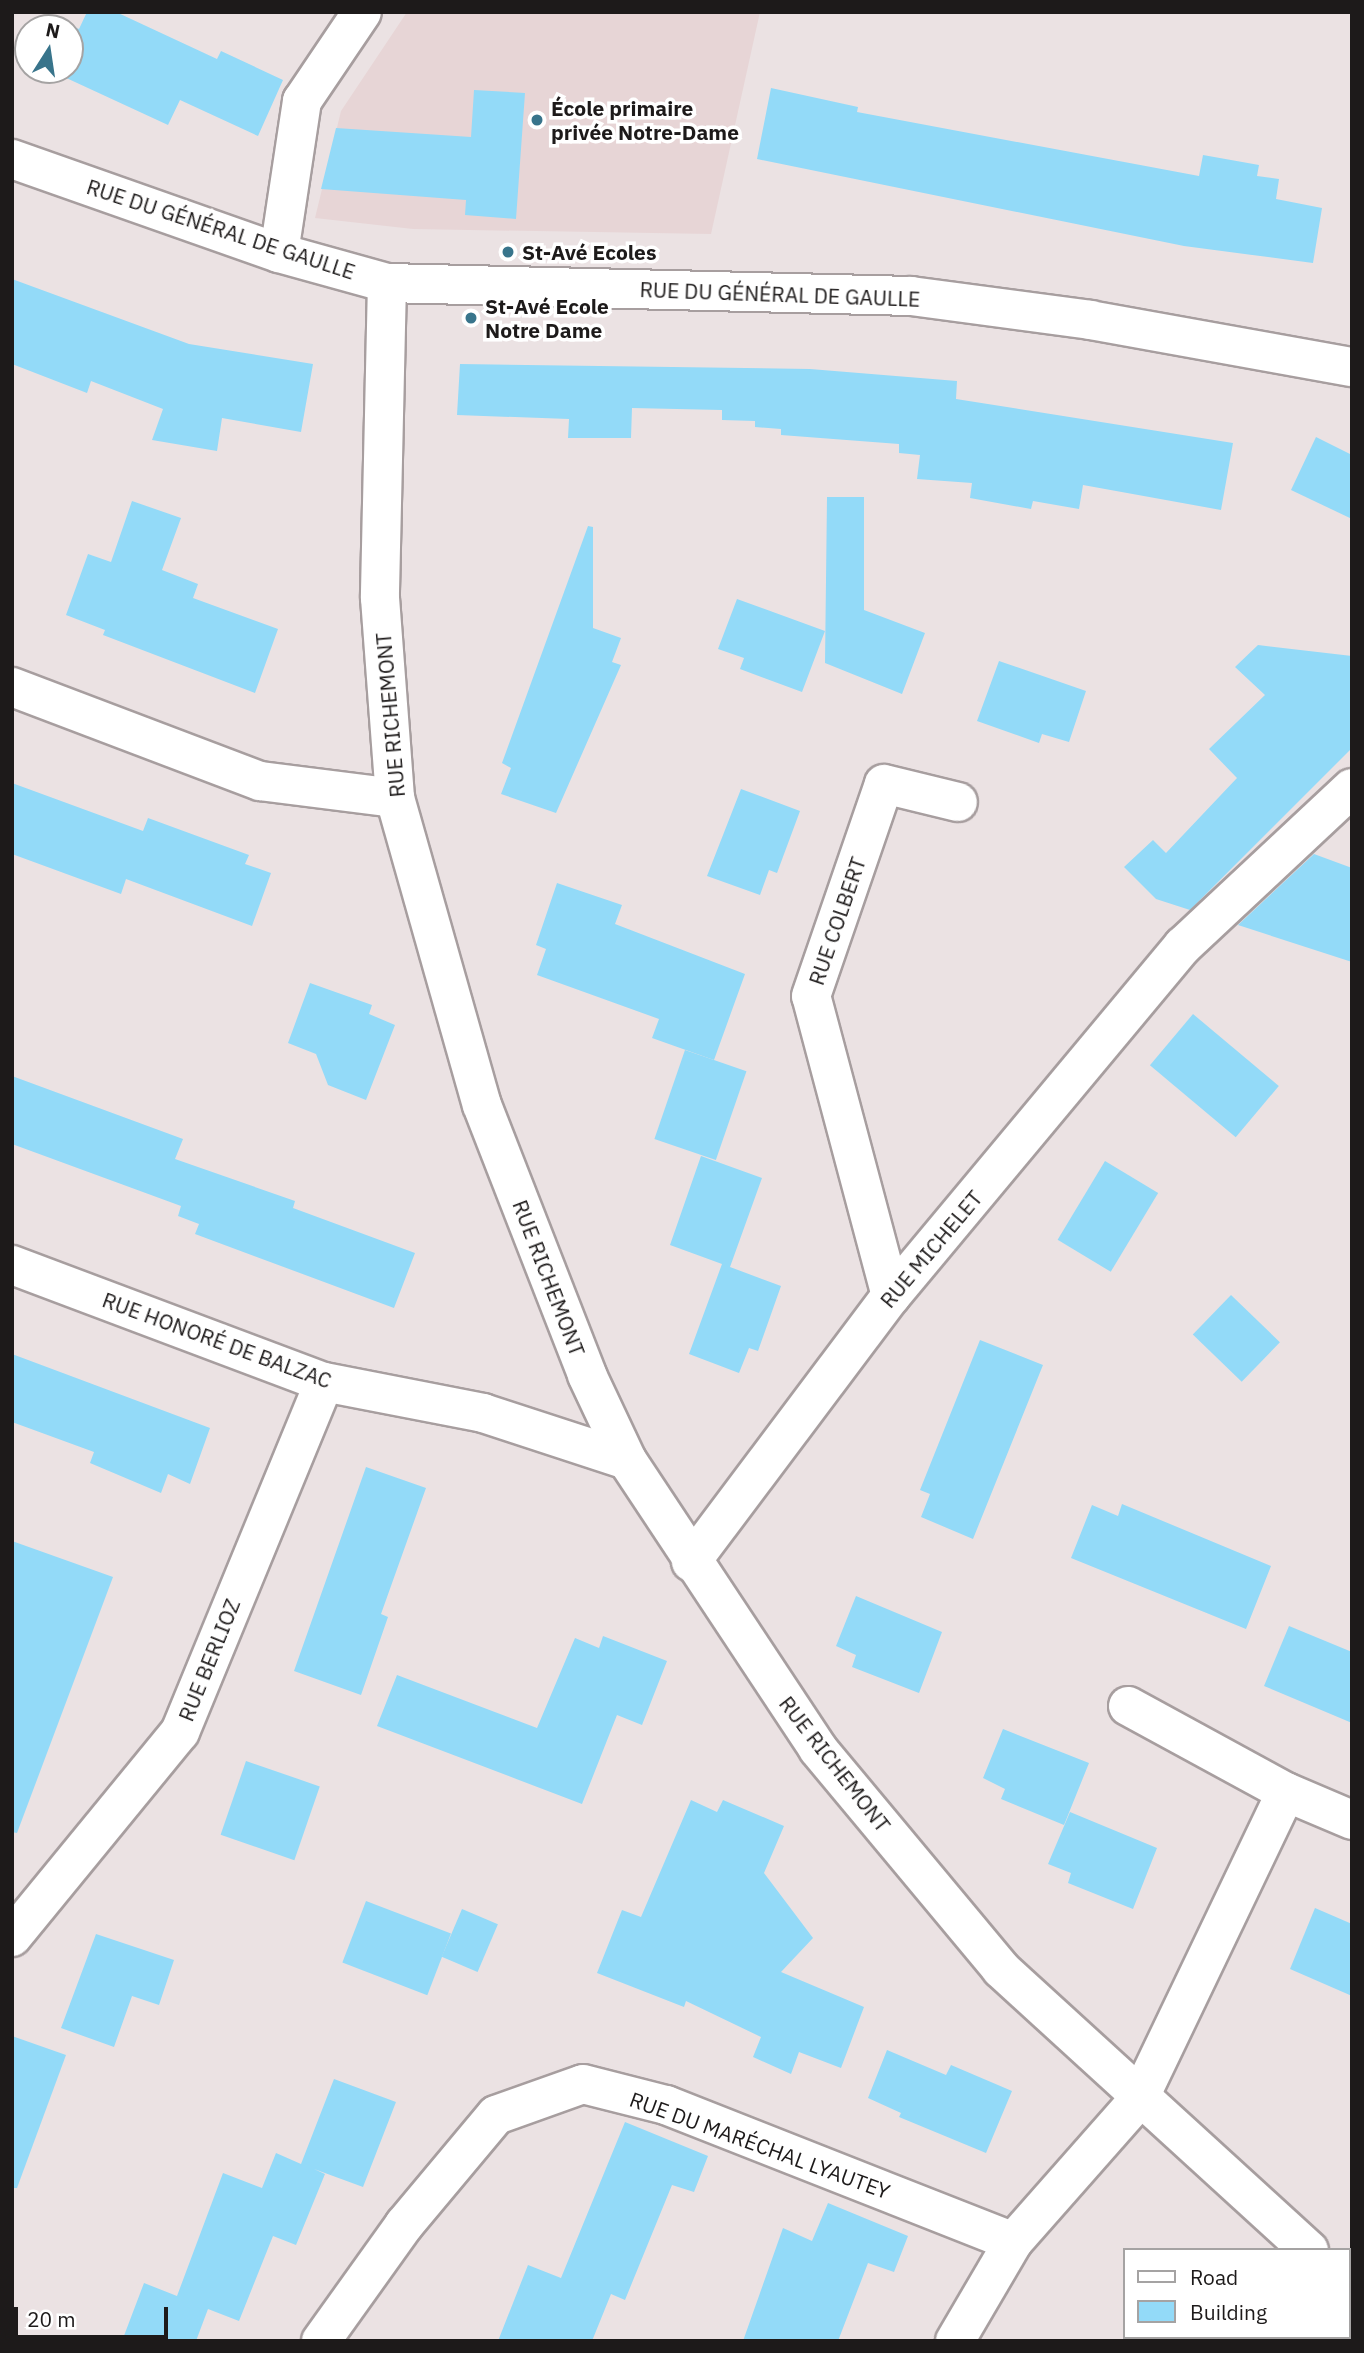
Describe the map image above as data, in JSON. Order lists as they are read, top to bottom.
{
  "streets": {
    "street": [
      "RUE DU GÉNÉRAL DE GAULLE",
      "RUE RICHEMONT",
      "RUE COLBERT",
      "RUE MICHELET",
      "RUE HONORÉ DE BALZAC",
      "RUE BERLIOZ",
      "RUE DU MARÉCHAL LYAUTEY"
    ]
  },
  "crossings": [
    ["RUE DU GÉNÉRAL DE GAULLE", "RUE RICHEMONT"],
    ["RUE RICHEMONT", "RUE MICHELET"],
    ["RUE RICHEMONT", "RUE HONORÉ DE BALZAC"],
    ["RUE COLBERT", "RUE MICHELET"],
    ["RUE HONORÉ DE BALZAC", "RUE BERLIOZ"]
  ],
  "places": ["École primaire privée Notre-Dame", "St-Avé Ecoles", "St-Avé Ecole Notre Dame"],
  "legend": ["Road", "Building"],
  "scale_bar": "20 m",
  "north": "top"
}
